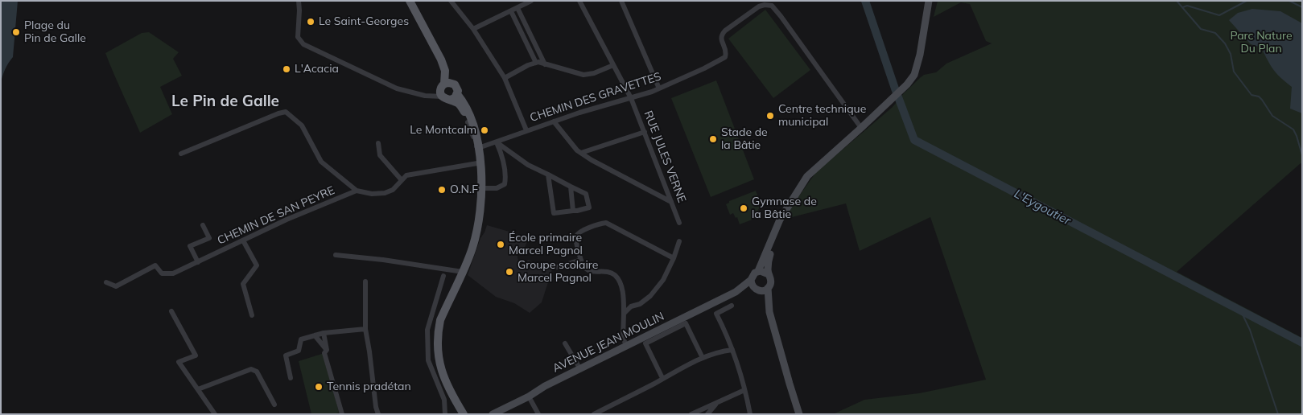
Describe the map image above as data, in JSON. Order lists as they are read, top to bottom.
{
  "streets": {
    "street": [
      "CHEMIN DES GRAVETTES",
      "RUE JULES VERNE",
      "CHEMIN DE SAN PEYRE",
      "AVENUE JEAN MOULIN"
    ]
  },
  "crossings": [
    ["CHEMIN DES GRAVETTES", "RUE JULES VERNE"]
  ],
  "districts": ["Le Pin de Galle"],
  "water": ["L'Eygoutier"],
  "parks": ["Parc Nature Du Plan"],
  "places": [
    "Le Saint-Georges",
    "Plage du Pin de Galle",
    "L'Acacia",
    "Centre technique municipal",
    "Le Montcalm",
    "Stade de la Bâtie",
    "O.N.F",
    "Gymnase de la Bâtie",
    "École primaire Marcel Pagnol",
    "Groupe scolaire Marcel Pagnol",
    "Tennis pradétan"
  ]
}
